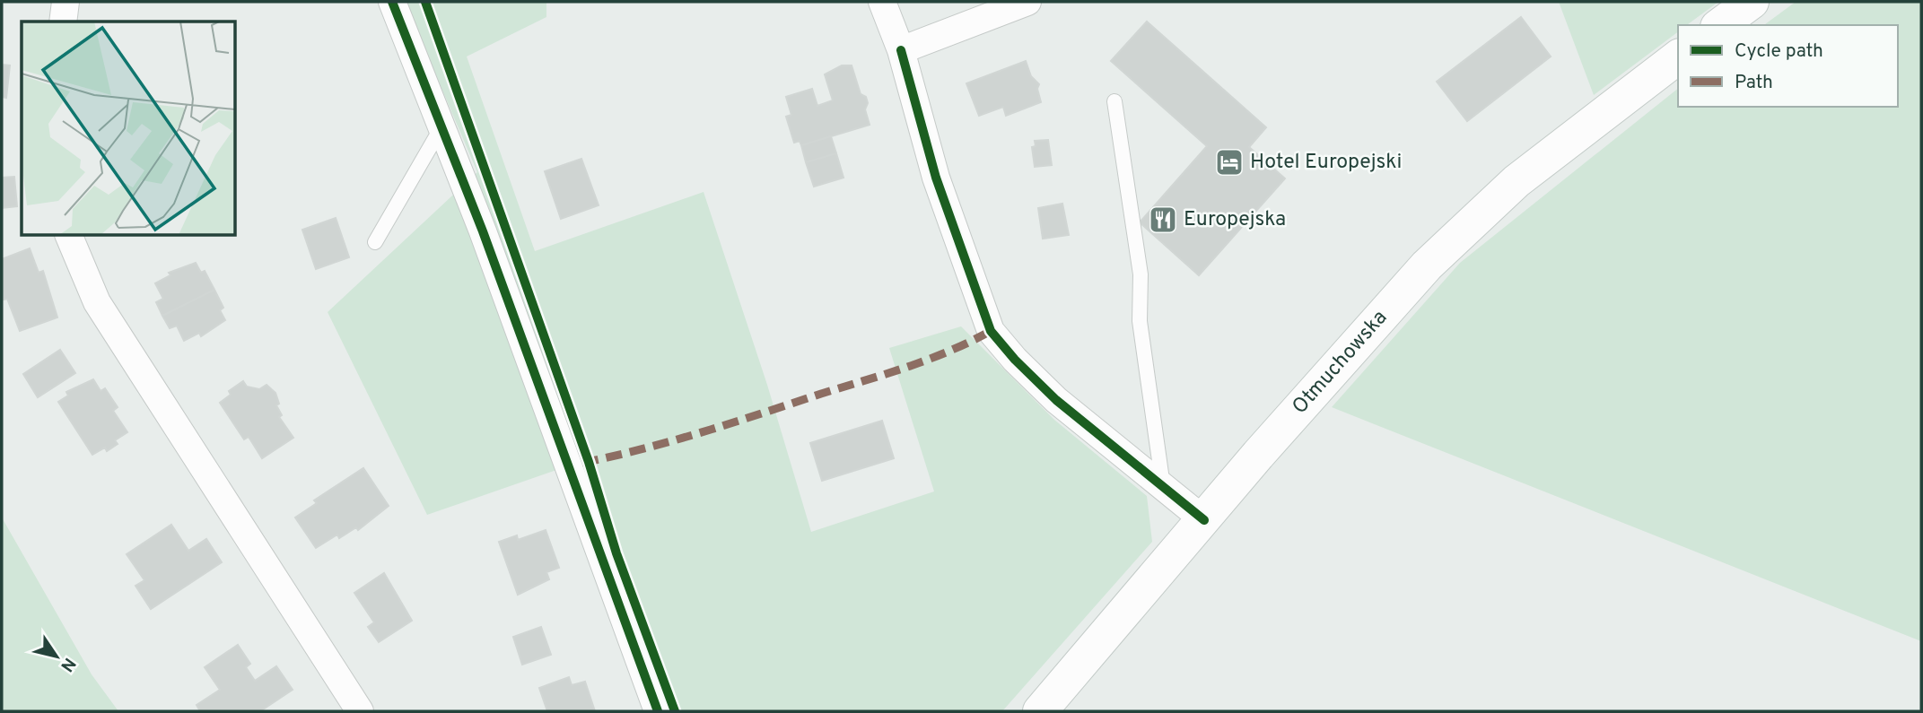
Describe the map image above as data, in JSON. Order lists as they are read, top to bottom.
{
  "streets": {
    "main road": ["Otmuchowska"]
  },
  "places": {
    "hotel": ["Hotel Europejski"],
    "restaurant": ["Europejska"]
  },
  "legend": ["Cycle path", "Path"],
  "north": "bottom right"
}
